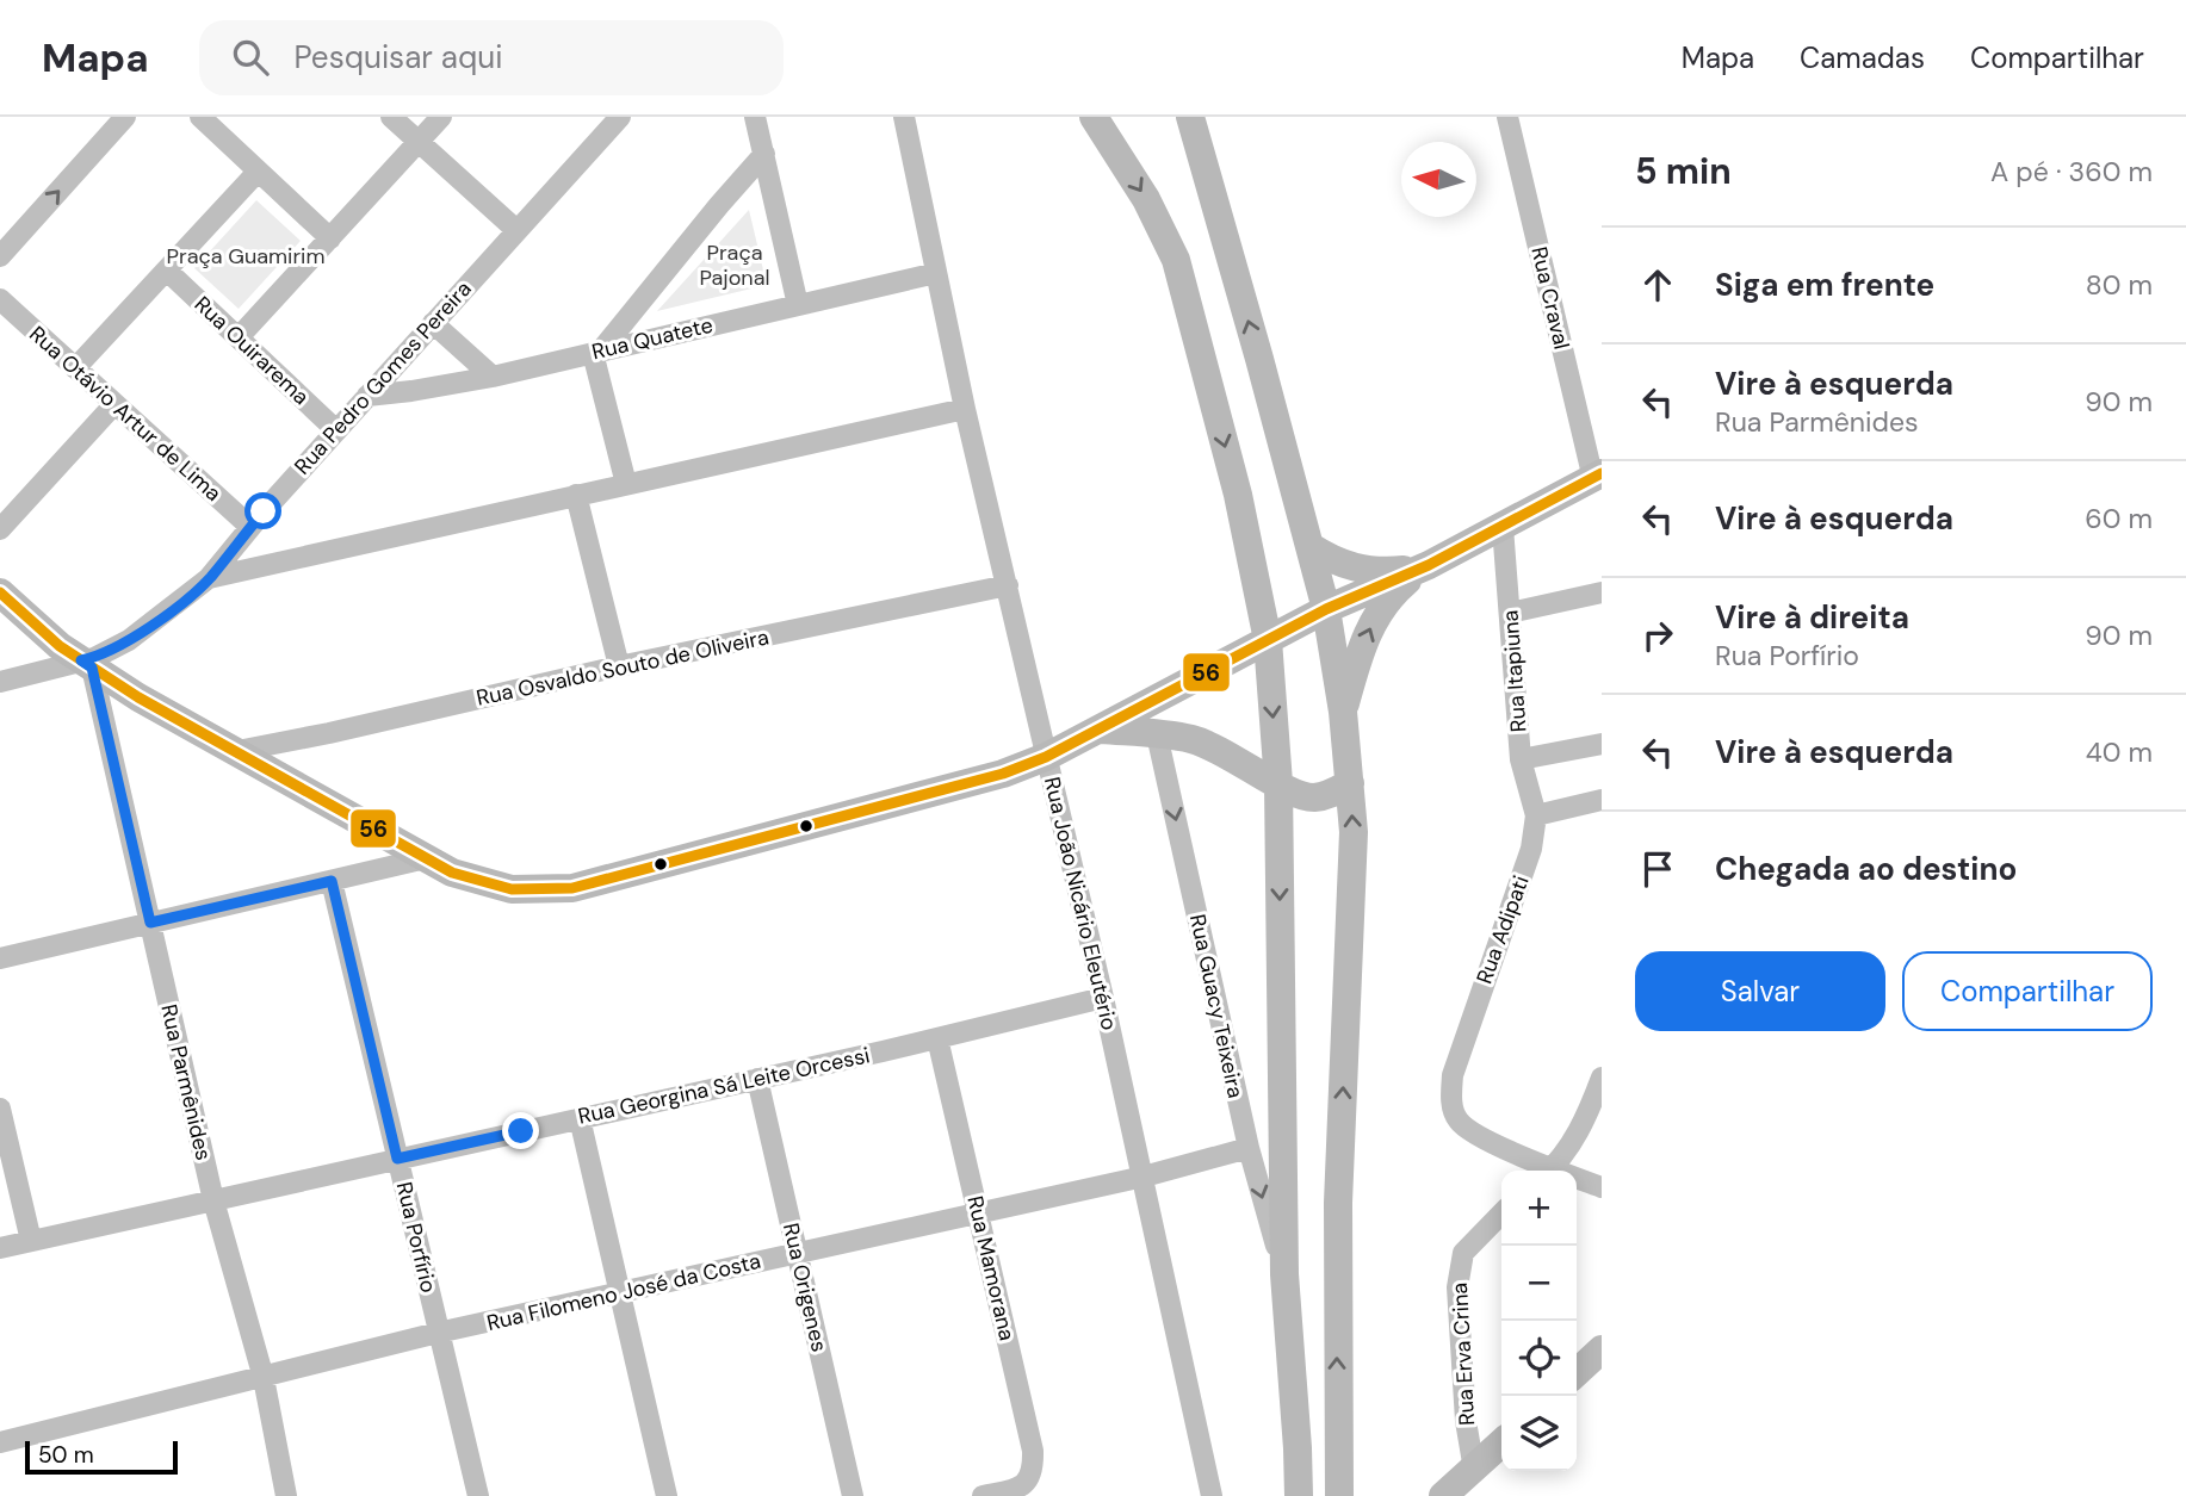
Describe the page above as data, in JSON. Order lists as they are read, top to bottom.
{
  "streets": {
    "street": [
      "Rua Craval",
      "Rua Quatete",
      "Rua Ouirarema",
      "Rua Pedro Gomes Pereira",
      "Rua Otávio Artur de Lima",
      "Rua Osvaldo Souto de Oliveira",
      "Rua Itapiuna",
      "Rua João Nicário Eleutério",
      "Rua Adipati",
      "Rua Guacy Teixeira",
      "Rua Parmênides",
      "Rua Georgina Sá Leite Orcessi",
      "Rua Porfírio",
      "Rua Mamorana",
      "Rua Origenes",
      "Rua Filomeno José da Costa",
      "Rua Erva Crina"
    ]
  },
  "crossings": [
    ["Rua Quatete", "Rua Pedro Gomes Pereira"],
    ["Rua Quatete", "Rua João Nicário Eleutério"],
    ["Rua Ouirarema", "Rua Pedro Gomes Pereira"],
    ["Rua Pedro Gomes Pereira", "Rua Otávio Artur de Lima"],
    ["Rua Pedro Gomes Pereira", "Rua Parmênides"],
    ["Rua Osvaldo Souto de Oliveira", "Rua João Nicário Eleutério"],
    ["Rua Itapiuna", "Rua Adipati"],
    ["Rua João Nicário Eleutério", "Rua Georgina Sá Leite Orcessi"],
    ["Rua João Nicário Eleutério", "Rua Filomeno José da Costa"],
    ["Rua Guacy Teixeira", "Rua Filomeno José da Costa"],
    ["Rua Parmênides", "Rua Georgina Sá Leite Orcessi"],
    ["Rua Parmênides", "Rua Filomeno José da Costa"],
    ["Rua Georgina Sá Leite Orcessi", "Rua Porfírio"],
    ["Rua Georgina Sá Leite Orcessi", "Rua Mamorana"],
    ["Rua Georgina Sá Leite Orcessi", "Rua Origenes"],
    ["Rua Porfírio", "Rua Filomeno José da Costa"],
    ["Rua Mamorana", "Rua Filomeno José da Costa"],
    ["Rua Origenes", "Rua Filomeno José da Costa"]
  ],
  "parks": ["Praça Pajonal", "Praça Guamirim"],
  "lines": ["transit line 56"],
  "scale_bar": "50 m",
  "north": "left",
  "page": {
    "header": "Mapa",
    "search": "Pesquisar aqui",
    "nav": ["Mapa", "Camadas", "Compartilhar"],
    "heading": ["5 min", "A pé · 360 m"],
    "list": [
      ["Siga em frente", "80 m"],
      ["Vire à esquerda", "Rua Parmênides", "90 m"],
      ["Vire à esquerda", "60 m"],
      ["Vire à direita", "Rua Porfírio", "90 m"],
      ["Vire à esquerda", "40 m"],
      "Chegada ao destino"
    ],
    "buttons": ["Salvar", "Compartilhar"],
    "map_buttons": ["+", "−"],
    "scale": "50 m"
  }
}
